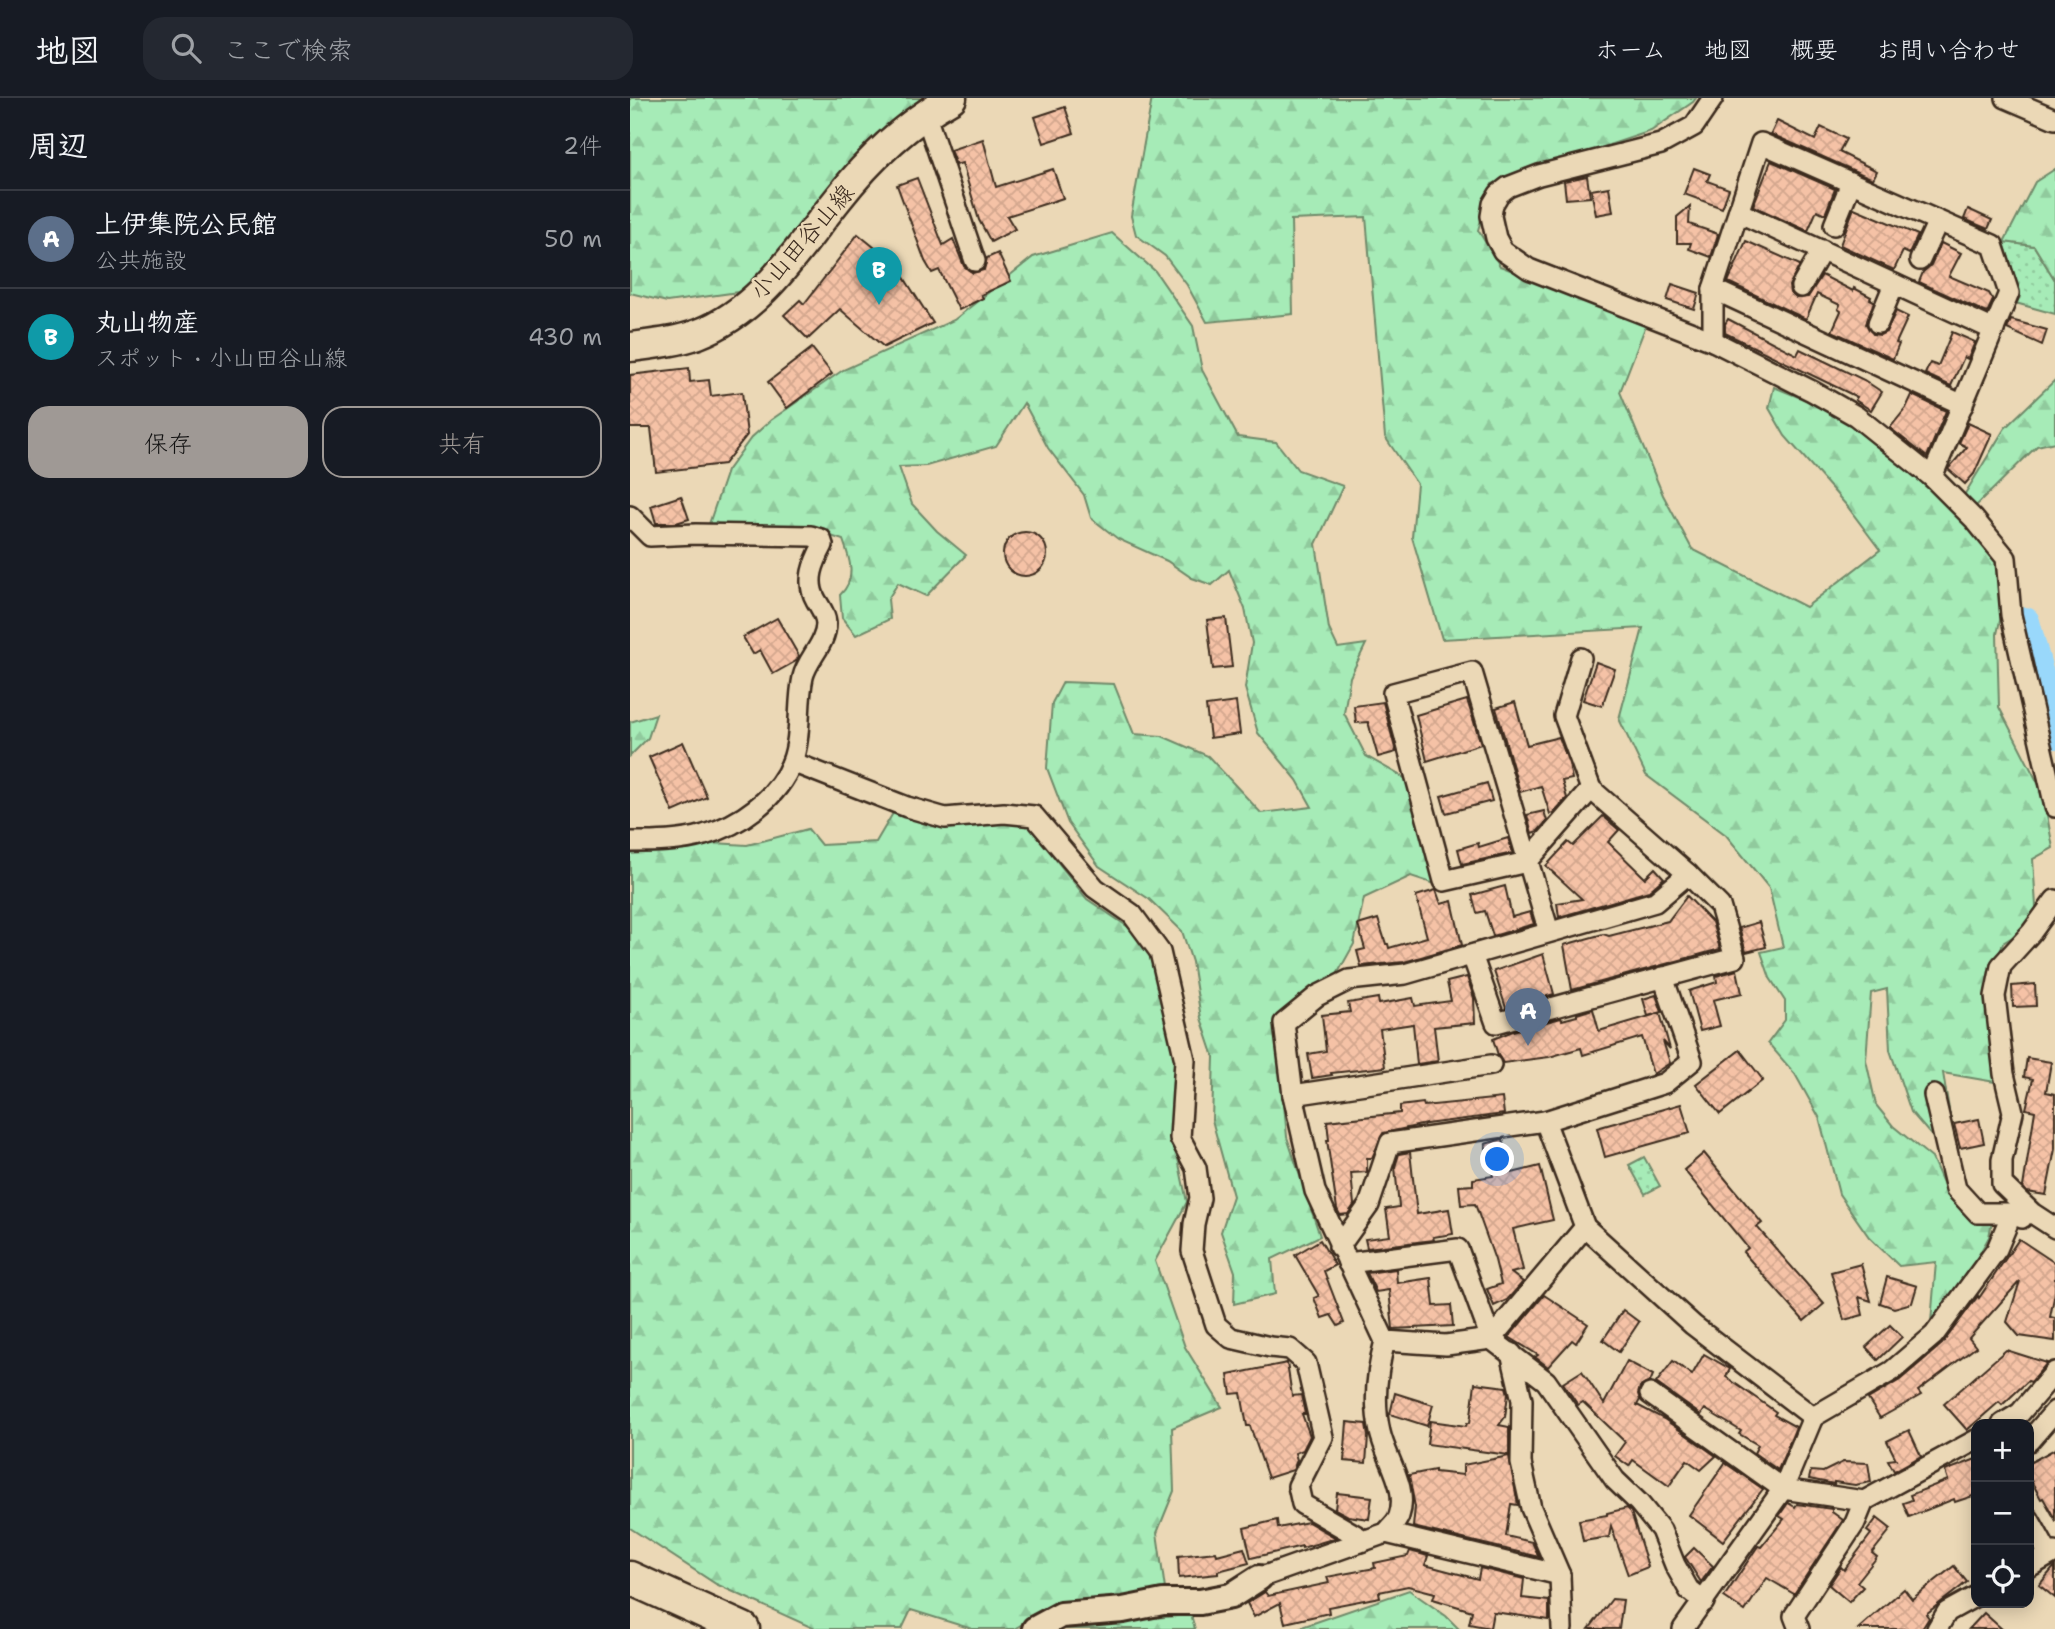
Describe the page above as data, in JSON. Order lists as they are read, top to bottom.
{
  "streets": {
    "main road": ["小山田谷山線"]
  },
  "page": {
    "header": "地図",
    "search": "ここで検索",
    "nav": [
      "ホーム",
      "地図",
      "概要",
      "お問い合わせ"
    ],
    "heading": ["周辺", "2件"],
    "list": [
      {
        "mark": "A",
        "name": "上伊集院公民館",
        "note": "公共施設",
        "value": "50 m"
      },
      {
        "mark": "B",
        "name": "丸山物産",
        "note": "スポット · 小山田谷山線",
        "value": "430 m"
      }
    ],
    "pins": ["B", "A"],
    "buttons": ["保存", "共有"],
    "map_buttons": ["+", "−"]
  }
}
